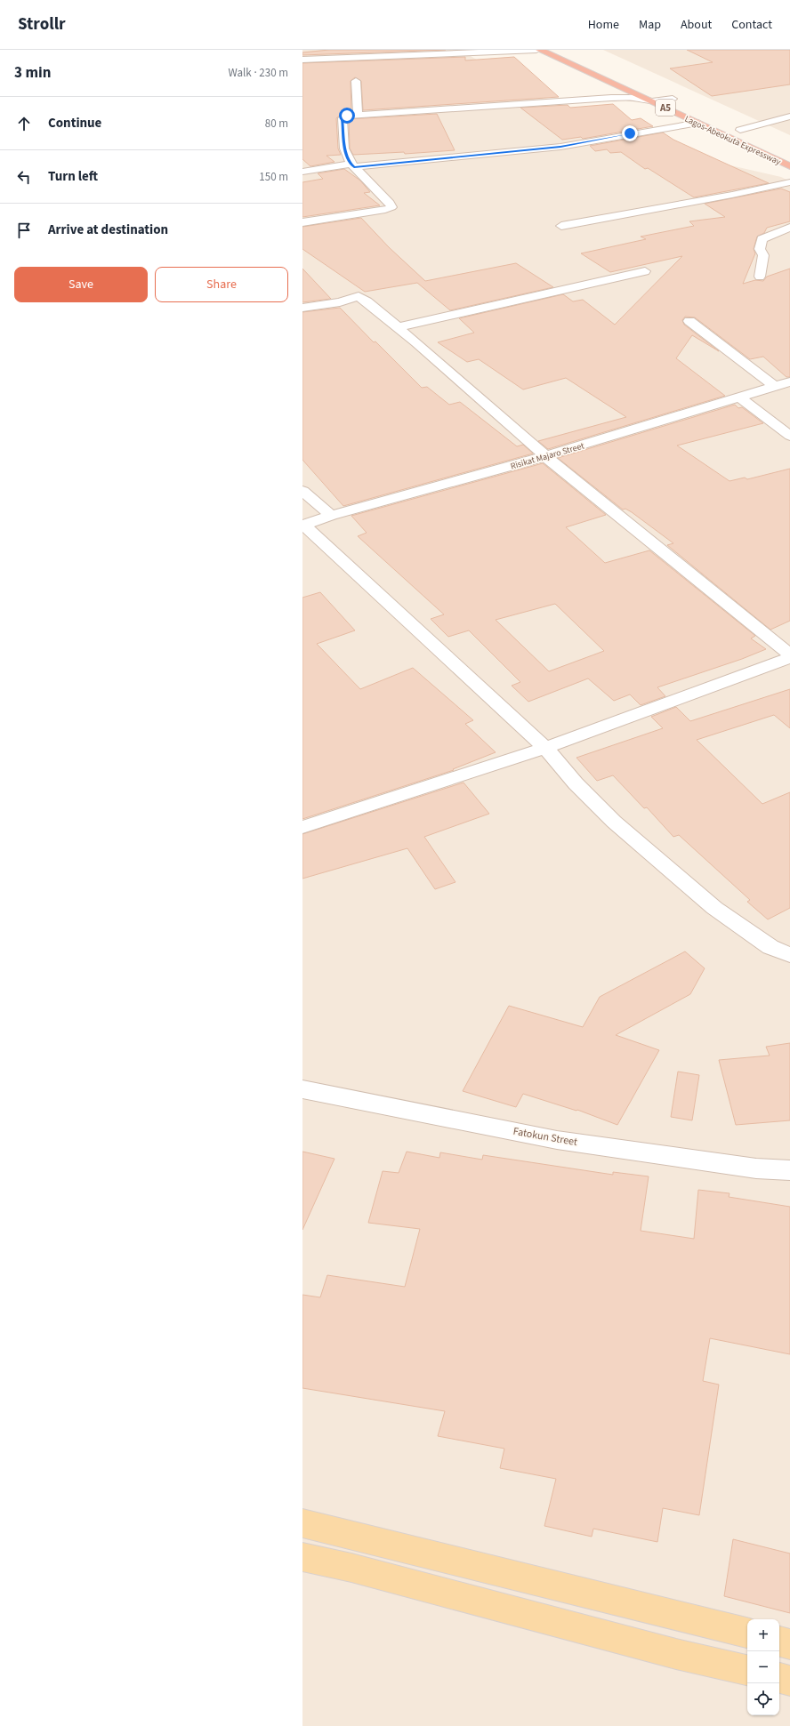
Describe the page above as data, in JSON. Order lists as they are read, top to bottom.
{
  "streets": {
    "highway": ["A5", "Lagos-Abeokuta Expressway"],
    "street": ["Risikat Majaro Street", "Fatokun Street"]
  },
  "page": {
    "header": "Strollr",
    "nav": [
      "Home",
      "Map",
      "About",
      "Contact"
    ],
    "heading": ["3 min", "Walk · 230 m"],
    "list": [
      ["Continue", "80 m"],
      ["Turn left", "150 m"],
      "Arrive at destination"
    ],
    "buttons": ["Save", "Share"],
    "map_buttons": ["+", "−"]
  }
}
